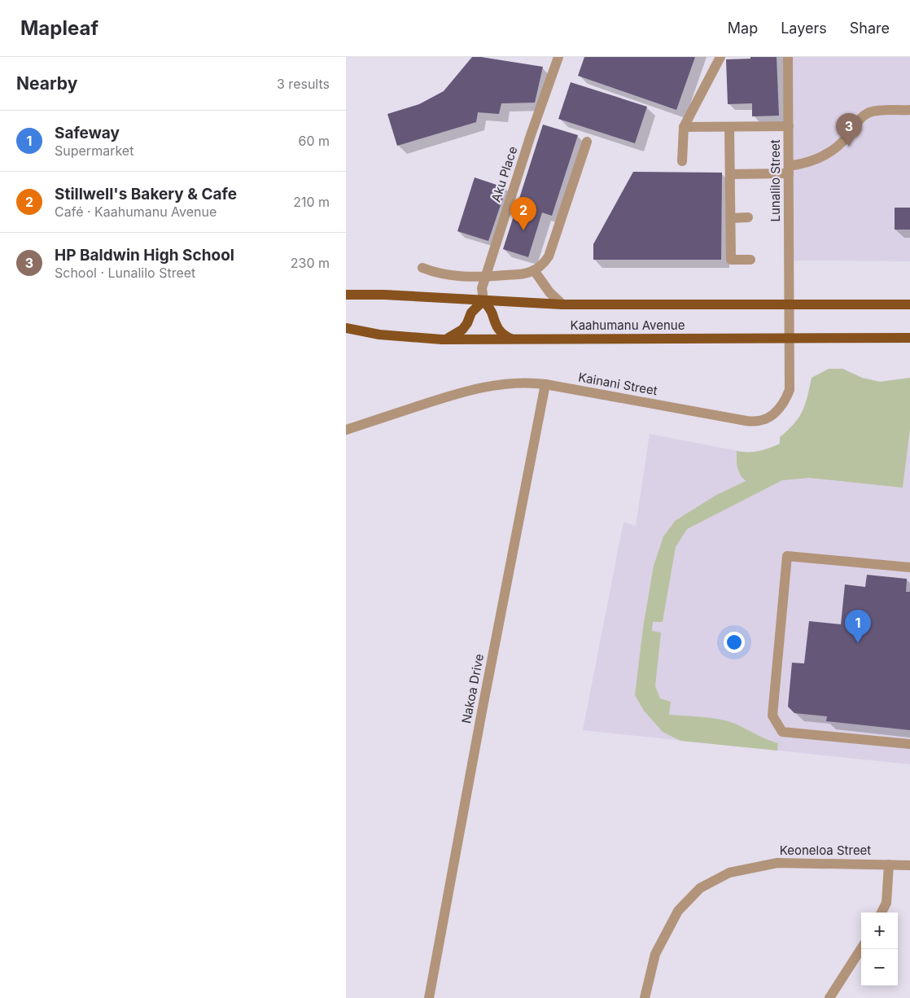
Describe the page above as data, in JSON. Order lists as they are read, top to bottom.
{
  "streets": {
    "main road": ["Kaahumanu Avenue"],
    "street": [
      "Aku Place",
      "Lunalilo Street",
      "Kainani Street",
      "Nakoa Drive",
      "Keoneloa Street"
    ]
  },
  "crossings": [
    ["Aku Place", "Kaahumanu Avenue"],
    ["Lunalilo Street", "Kaahumanu Avenue"],
    ["Lunalilo Street", "Kainani Street"],
    ["Kaahumanu Avenue", "Kainani Street"],
    ["Kainani Street", "Nakoa Drive"]
  ],
  "page": {
    "header": "Mapleaf",
    "nav": ["Map", "Layers", "Share"],
    "heading": ["Nearby", "3 results"],
    "list": [
      {
        "mark": "1",
        "name": "Safeway",
        "note": "Supermarket",
        "value": "60 m"
      },
      {
        "mark": "2",
        "name": "Stillwell's Bakery & Cafe",
        "note": "Café · Kaahumanu Avenue",
        "value": "210 m"
      },
      {
        "mark": "3",
        "name": "HP Baldwin High School",
        "note": "School · Lunalilo Street",
        "value": "230 m"
      }
    ],
    "pins": ["3", "2", "1"],
    "map_buttons": ["+", "−"]
  }
}
